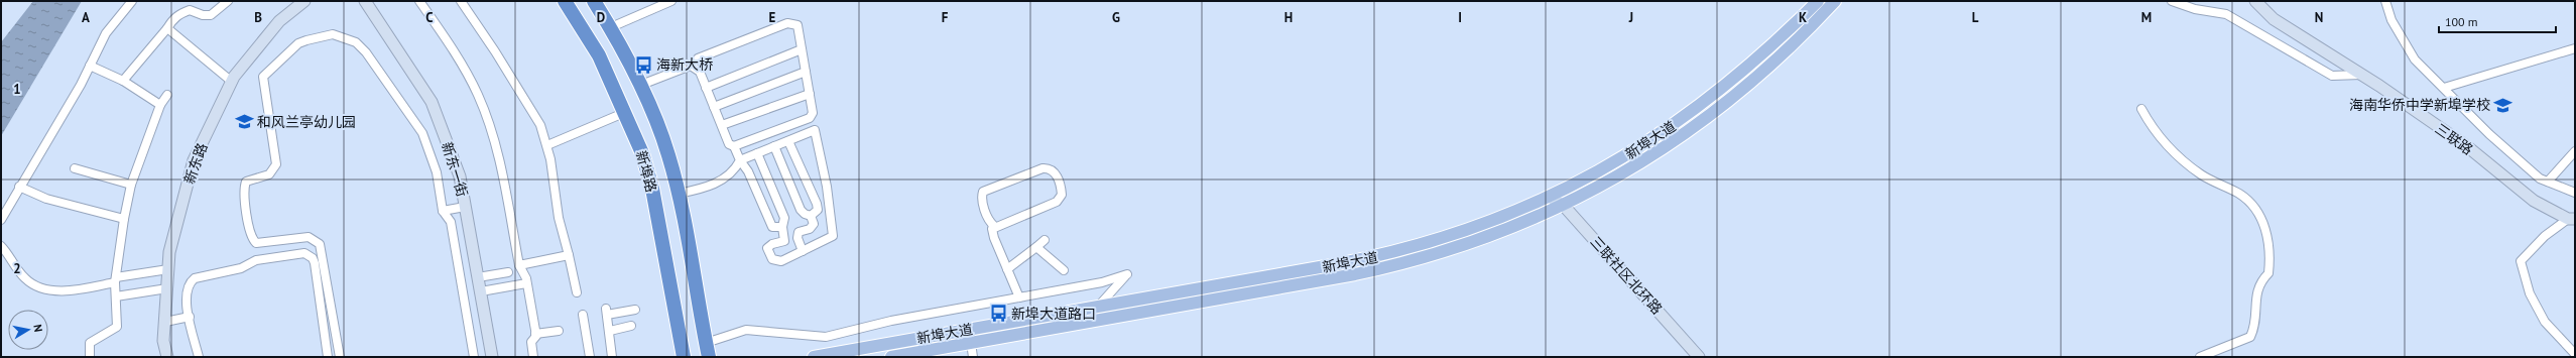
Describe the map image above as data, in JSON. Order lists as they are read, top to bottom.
{
  "streets": {
    "highway": ["新埠路"],
    "main road": ["新埠大道"],
    "street": [
      "三联路",
      "新东路",
      "新东一街",
      "三联社区北环路"
    ]
  },
  "crossings": [
    ["新埠大道", "三联社区北环路"]
  ],
  "places": {
    "bus stop": ["海新大桥", "新埠大道路口"],
    "school or university": ["海南华侨中学新埠学校", "和风兰亭幼儿园"]
  },
  "scale_bar": "100 m",
  "north": "right",
  "grid": {
    "columns": [
      "A",
      "B",
      "C",
      "D",
      "E",
      "F",
      "G",
      "H",
      "I",
      "J",
      "K",
      "L",
      "M",
      "N"
    ],
    "rows": ["1", "2"]
  }
}
